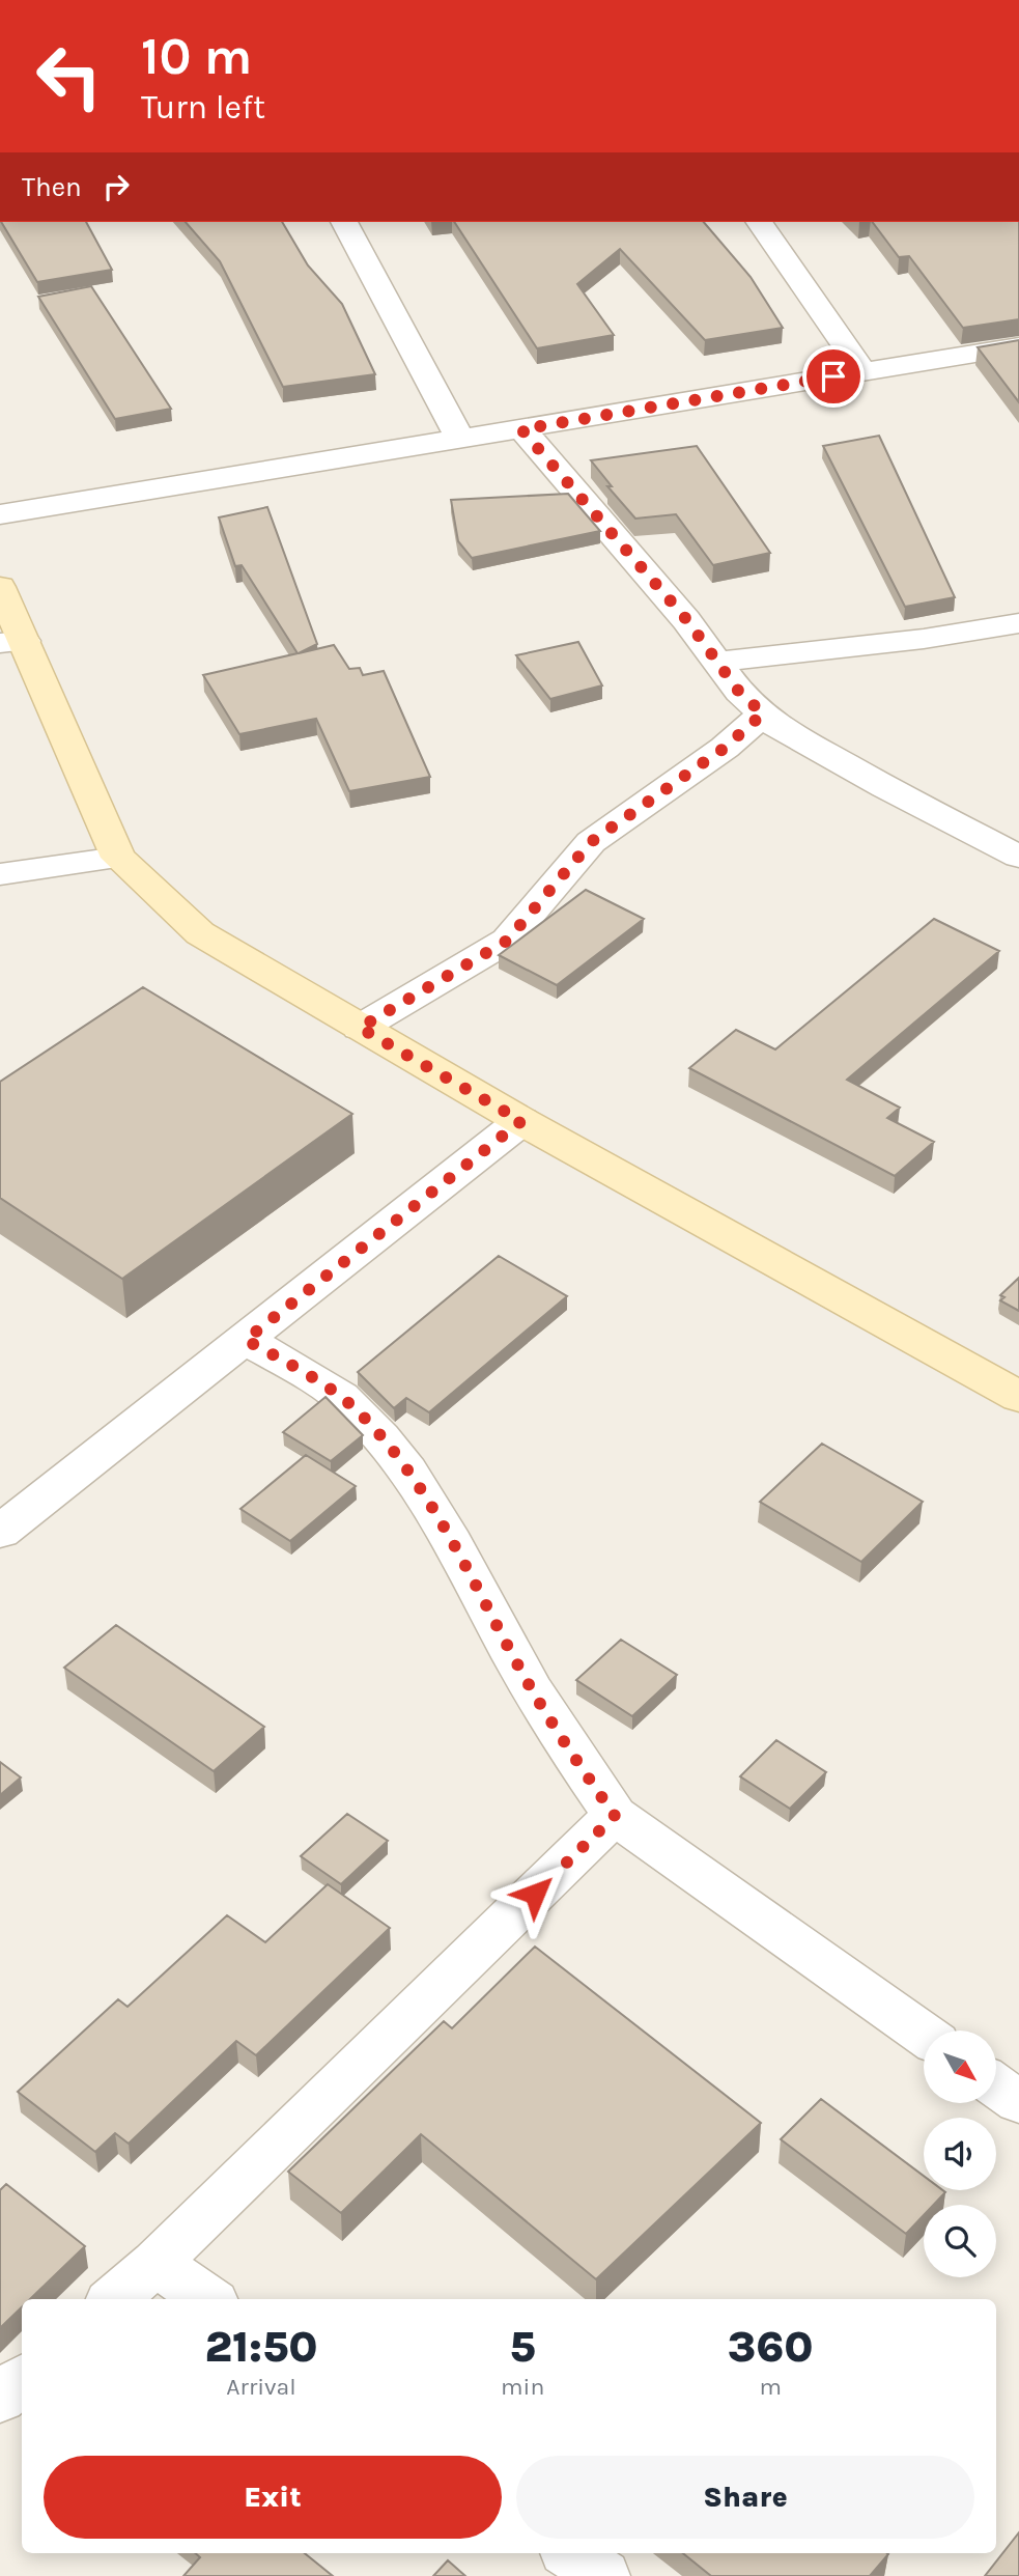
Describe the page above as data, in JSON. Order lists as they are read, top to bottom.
{
  "north": "bottom right",
  "page": {
    "turn": ["10 m", "Turn left"],
    "then": "Then",
    "eta": [
      "21:50",
      "Arrival",
      "5",
      "min",
      "360",
      "m"
    ],
    "buttons": ["Exit", "Share"]
  }
}
